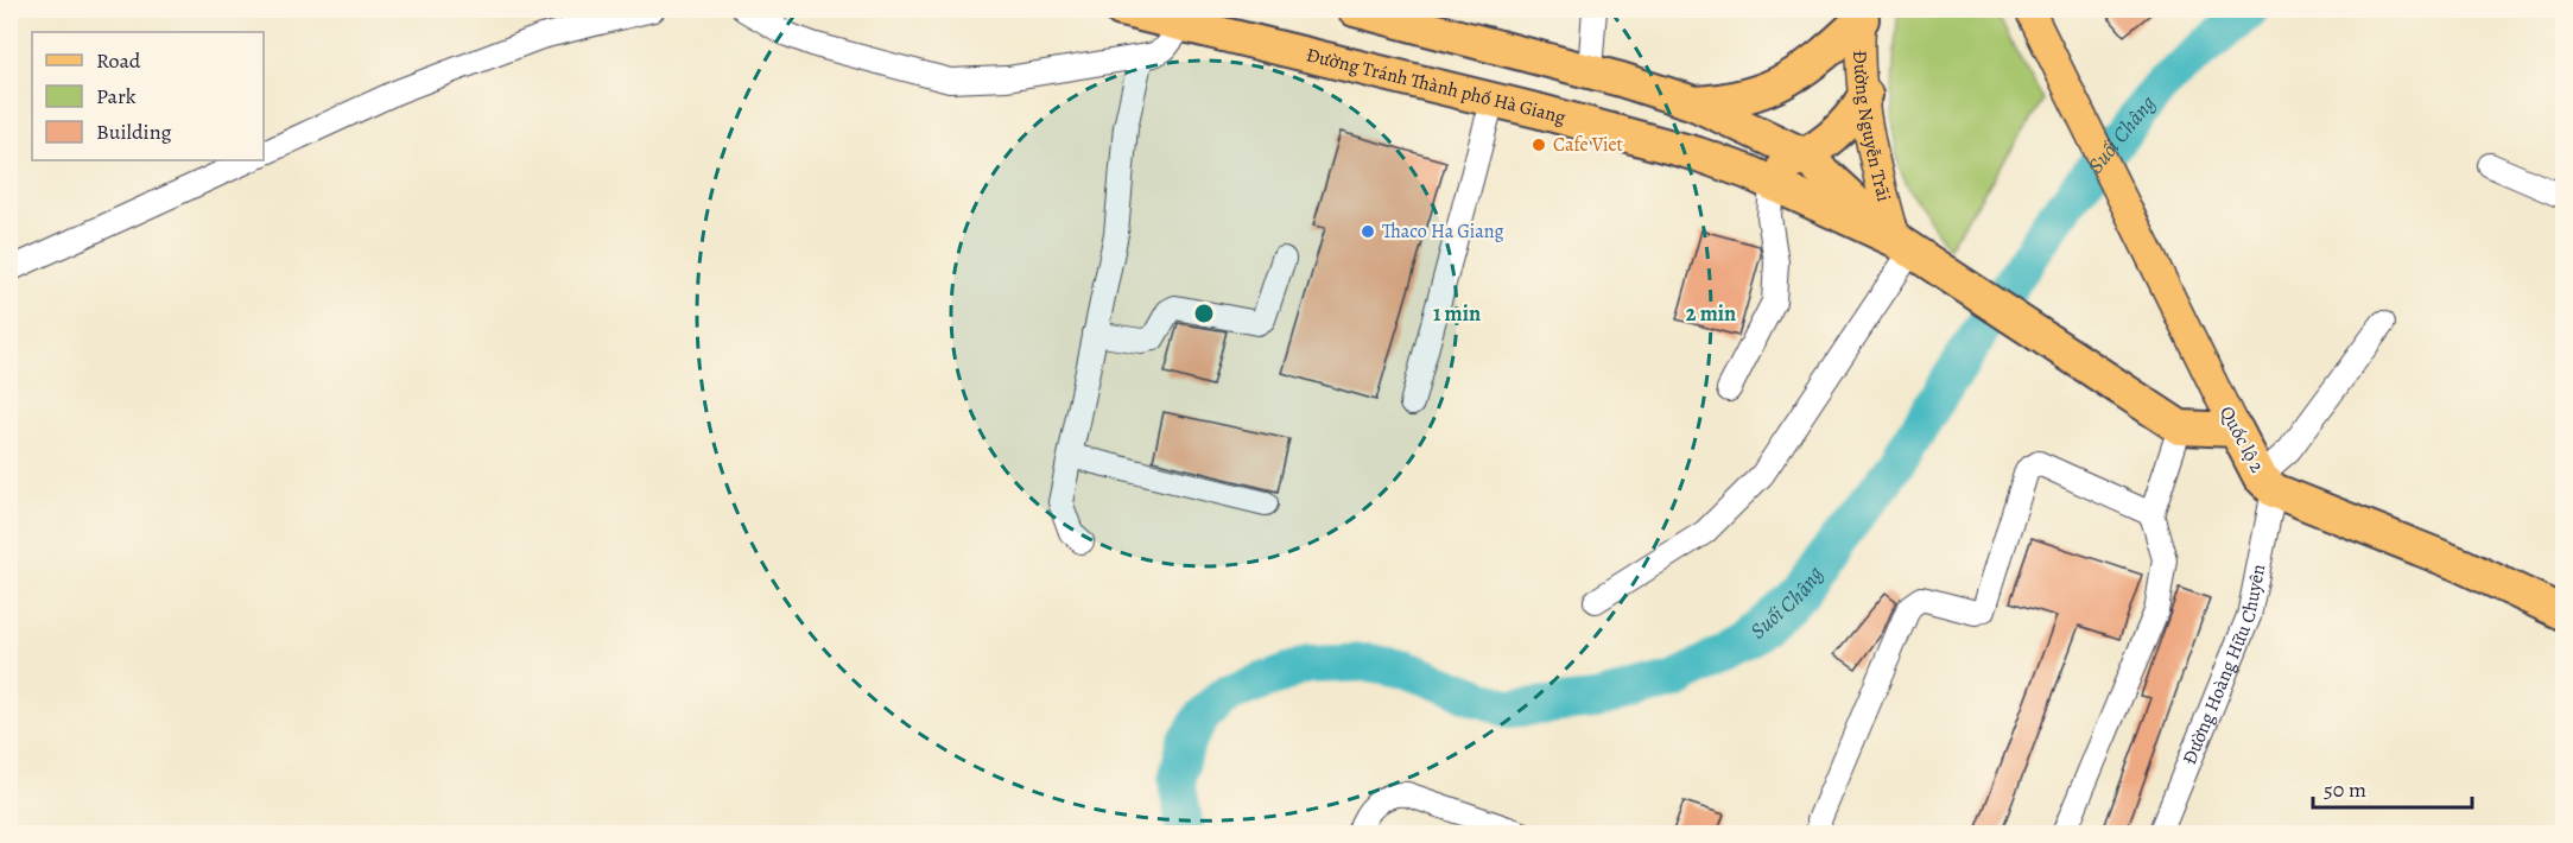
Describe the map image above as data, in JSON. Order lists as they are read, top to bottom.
{
  "streets": {
    "highway": ["Đường Tránh Thành phố Hà Giang", "Quốc lộ 2"],
    "main road": ["Đường Nguyễn Trãi"],
    "street": ["Đường Hoàng Hữu Chuyên"]
  },
  "crossings": [
    ["Đường Tránh Thành phố Hà Giang", "Đường Nguyễn Trãi"],
    ["Quốc lộ 2", "Đường Hoàng Hữu Chuyên"]
  ],
  "water": ["Suối Châng"],
  "places": ["Cafe Viet", "Thaco Ha Giang"],
  "legend": ["Road", "Park", "Building"],
  "scale_bar": "50 m",
  "rings": ["1 min", "2 min"]
}
